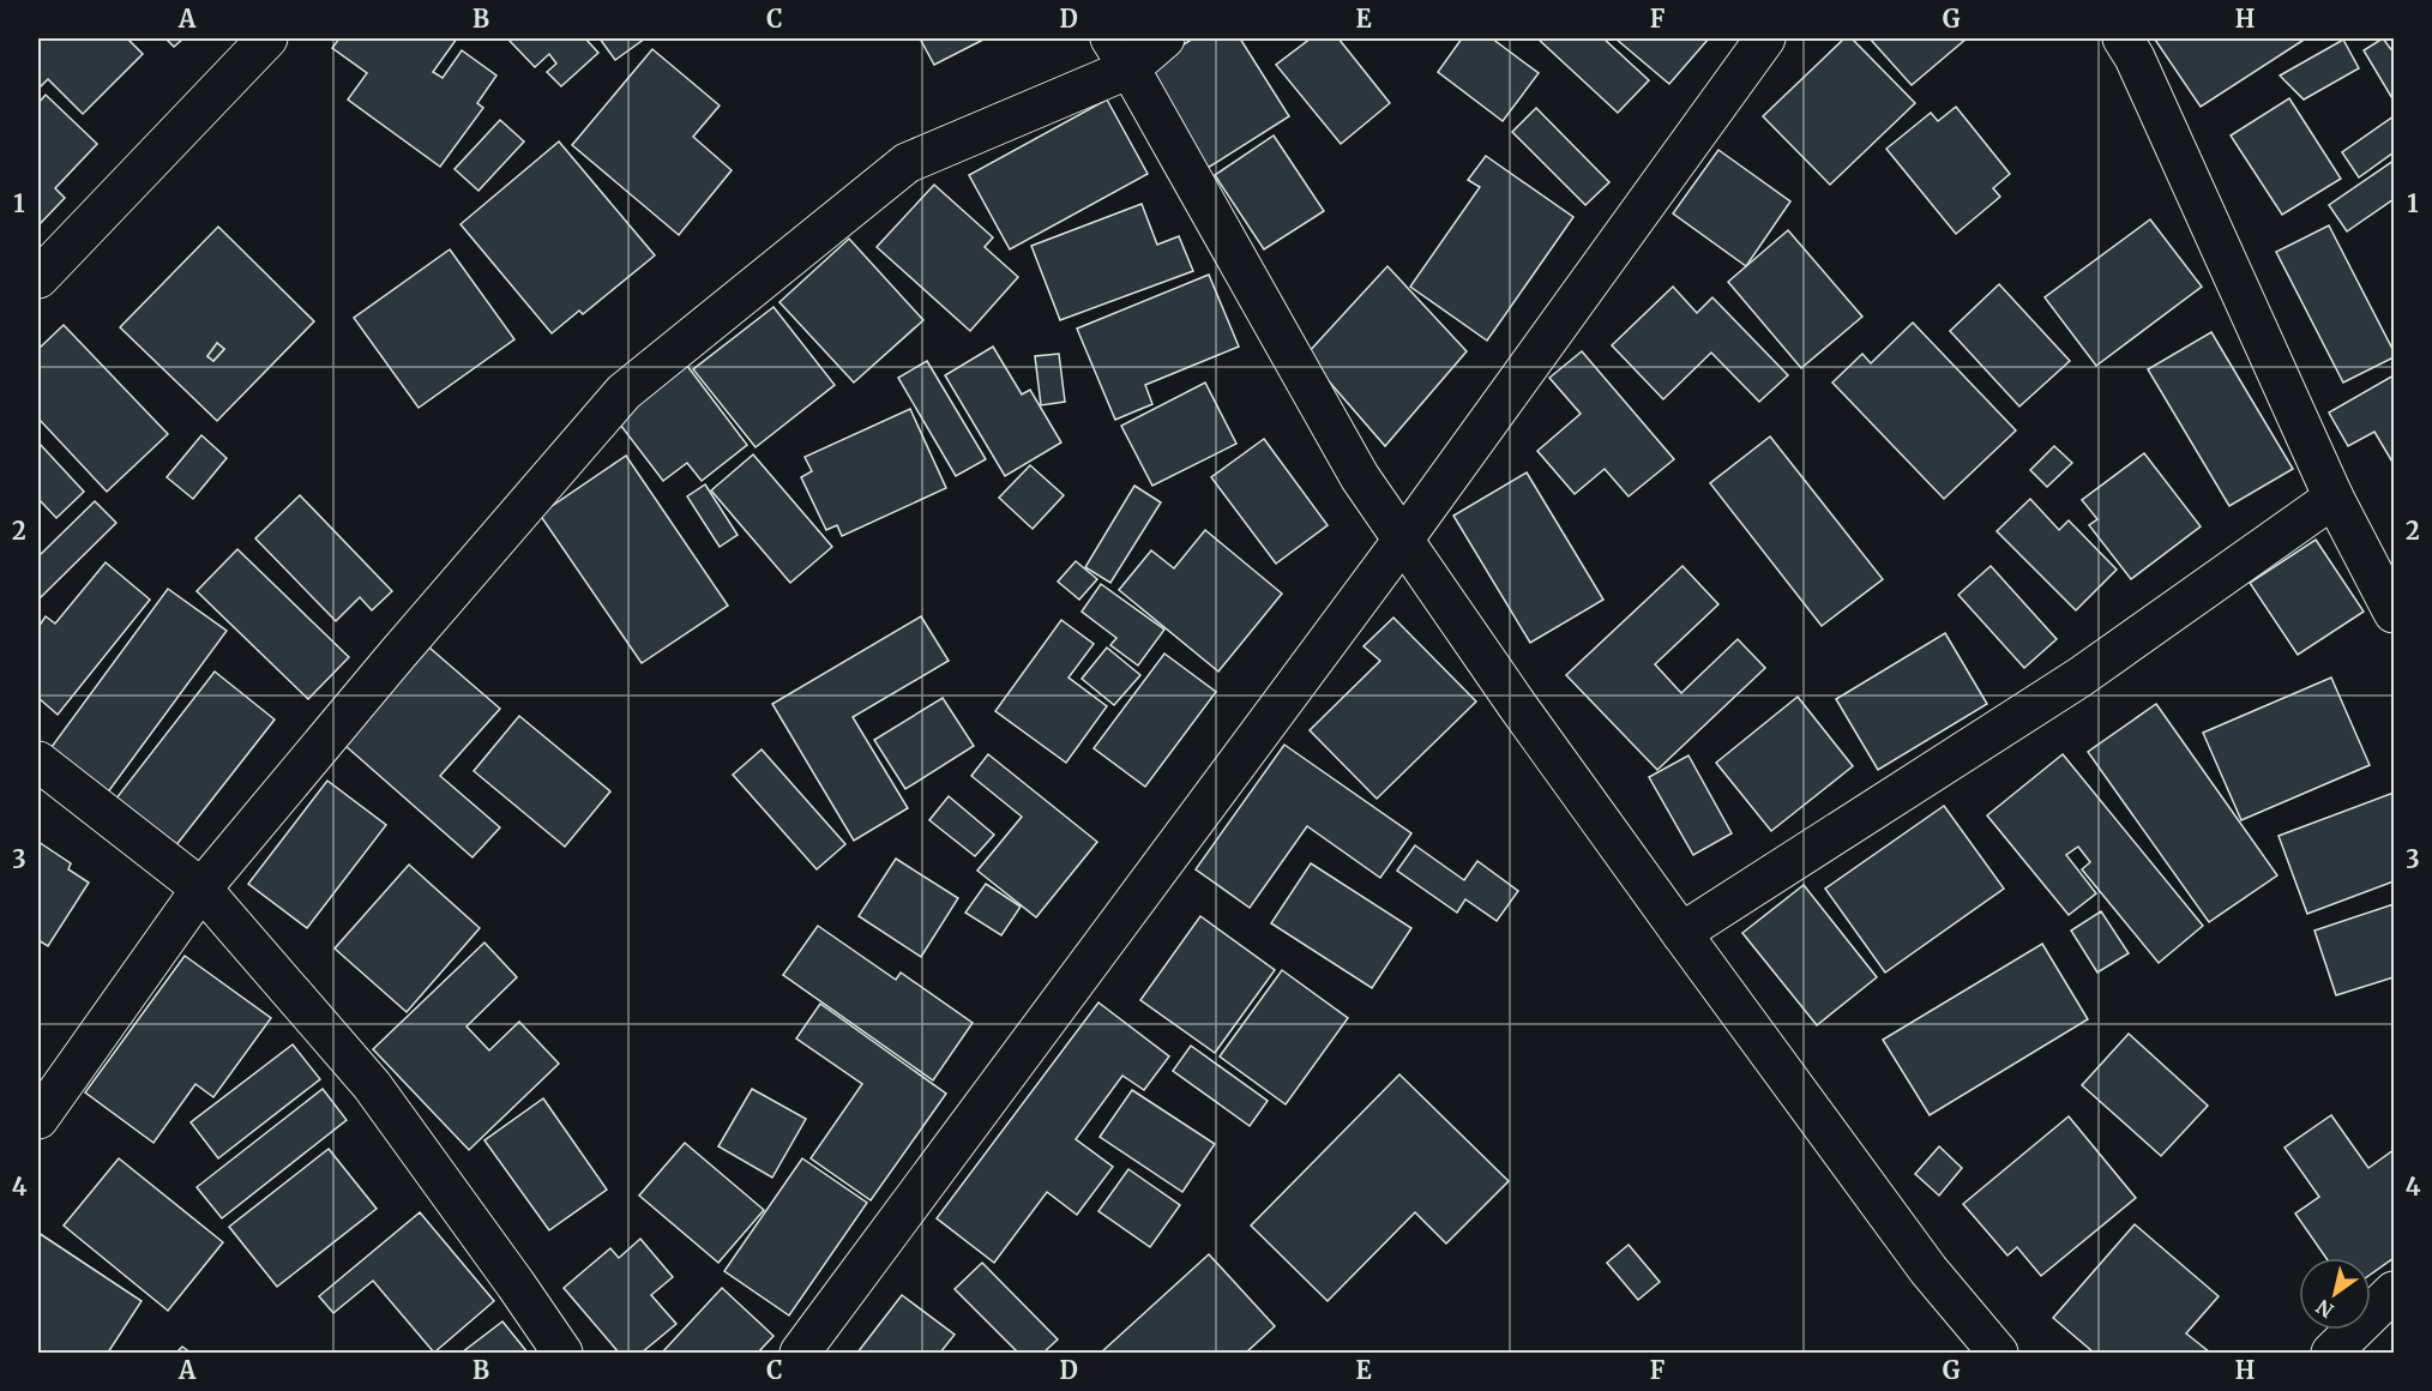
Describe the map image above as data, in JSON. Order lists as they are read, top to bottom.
{
  "north": "bottom left",
  "grid": {
    "columns": [
      "A",
      "B",
      "C",
      "D",
      "E",
      "F",
      "G",
      "H"
    ],
    "rows": [
      "1",
      "2",
      "3",
      "4"
    ]
  }
}
